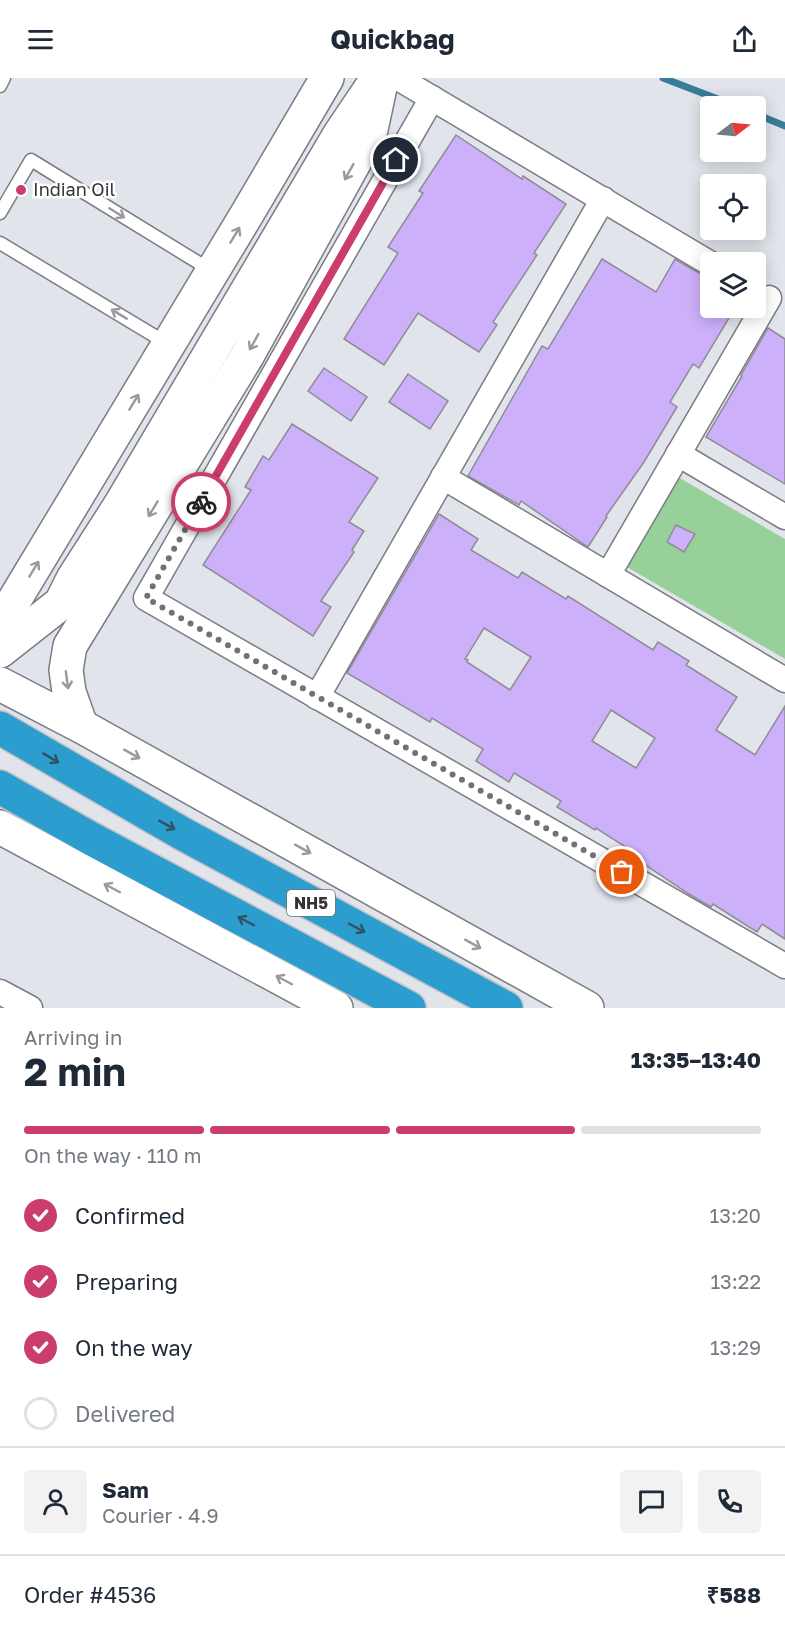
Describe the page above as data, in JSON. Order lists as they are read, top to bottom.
{
  "streets": {
    "highway": ["NH5"]
  },
  "places": ["Indian Oil"],
  "north": "right",
  "page": {
    "header": "Quickbag",
    "heading": ["2 min", "Arriving in", "13:35–13:40"],
    "panel": [
      "Sam",
      "Courier · 4.9",
      "Order #4536",
      "₹588"
    ],
    "bar": "On the way · 110 m",
    "list": [
      ["Confirmed", "13:20"],
      ["Preparing", "13:22"],
      ["On the way", "13:29"],
      "Delivered"
    ]
  }
}
